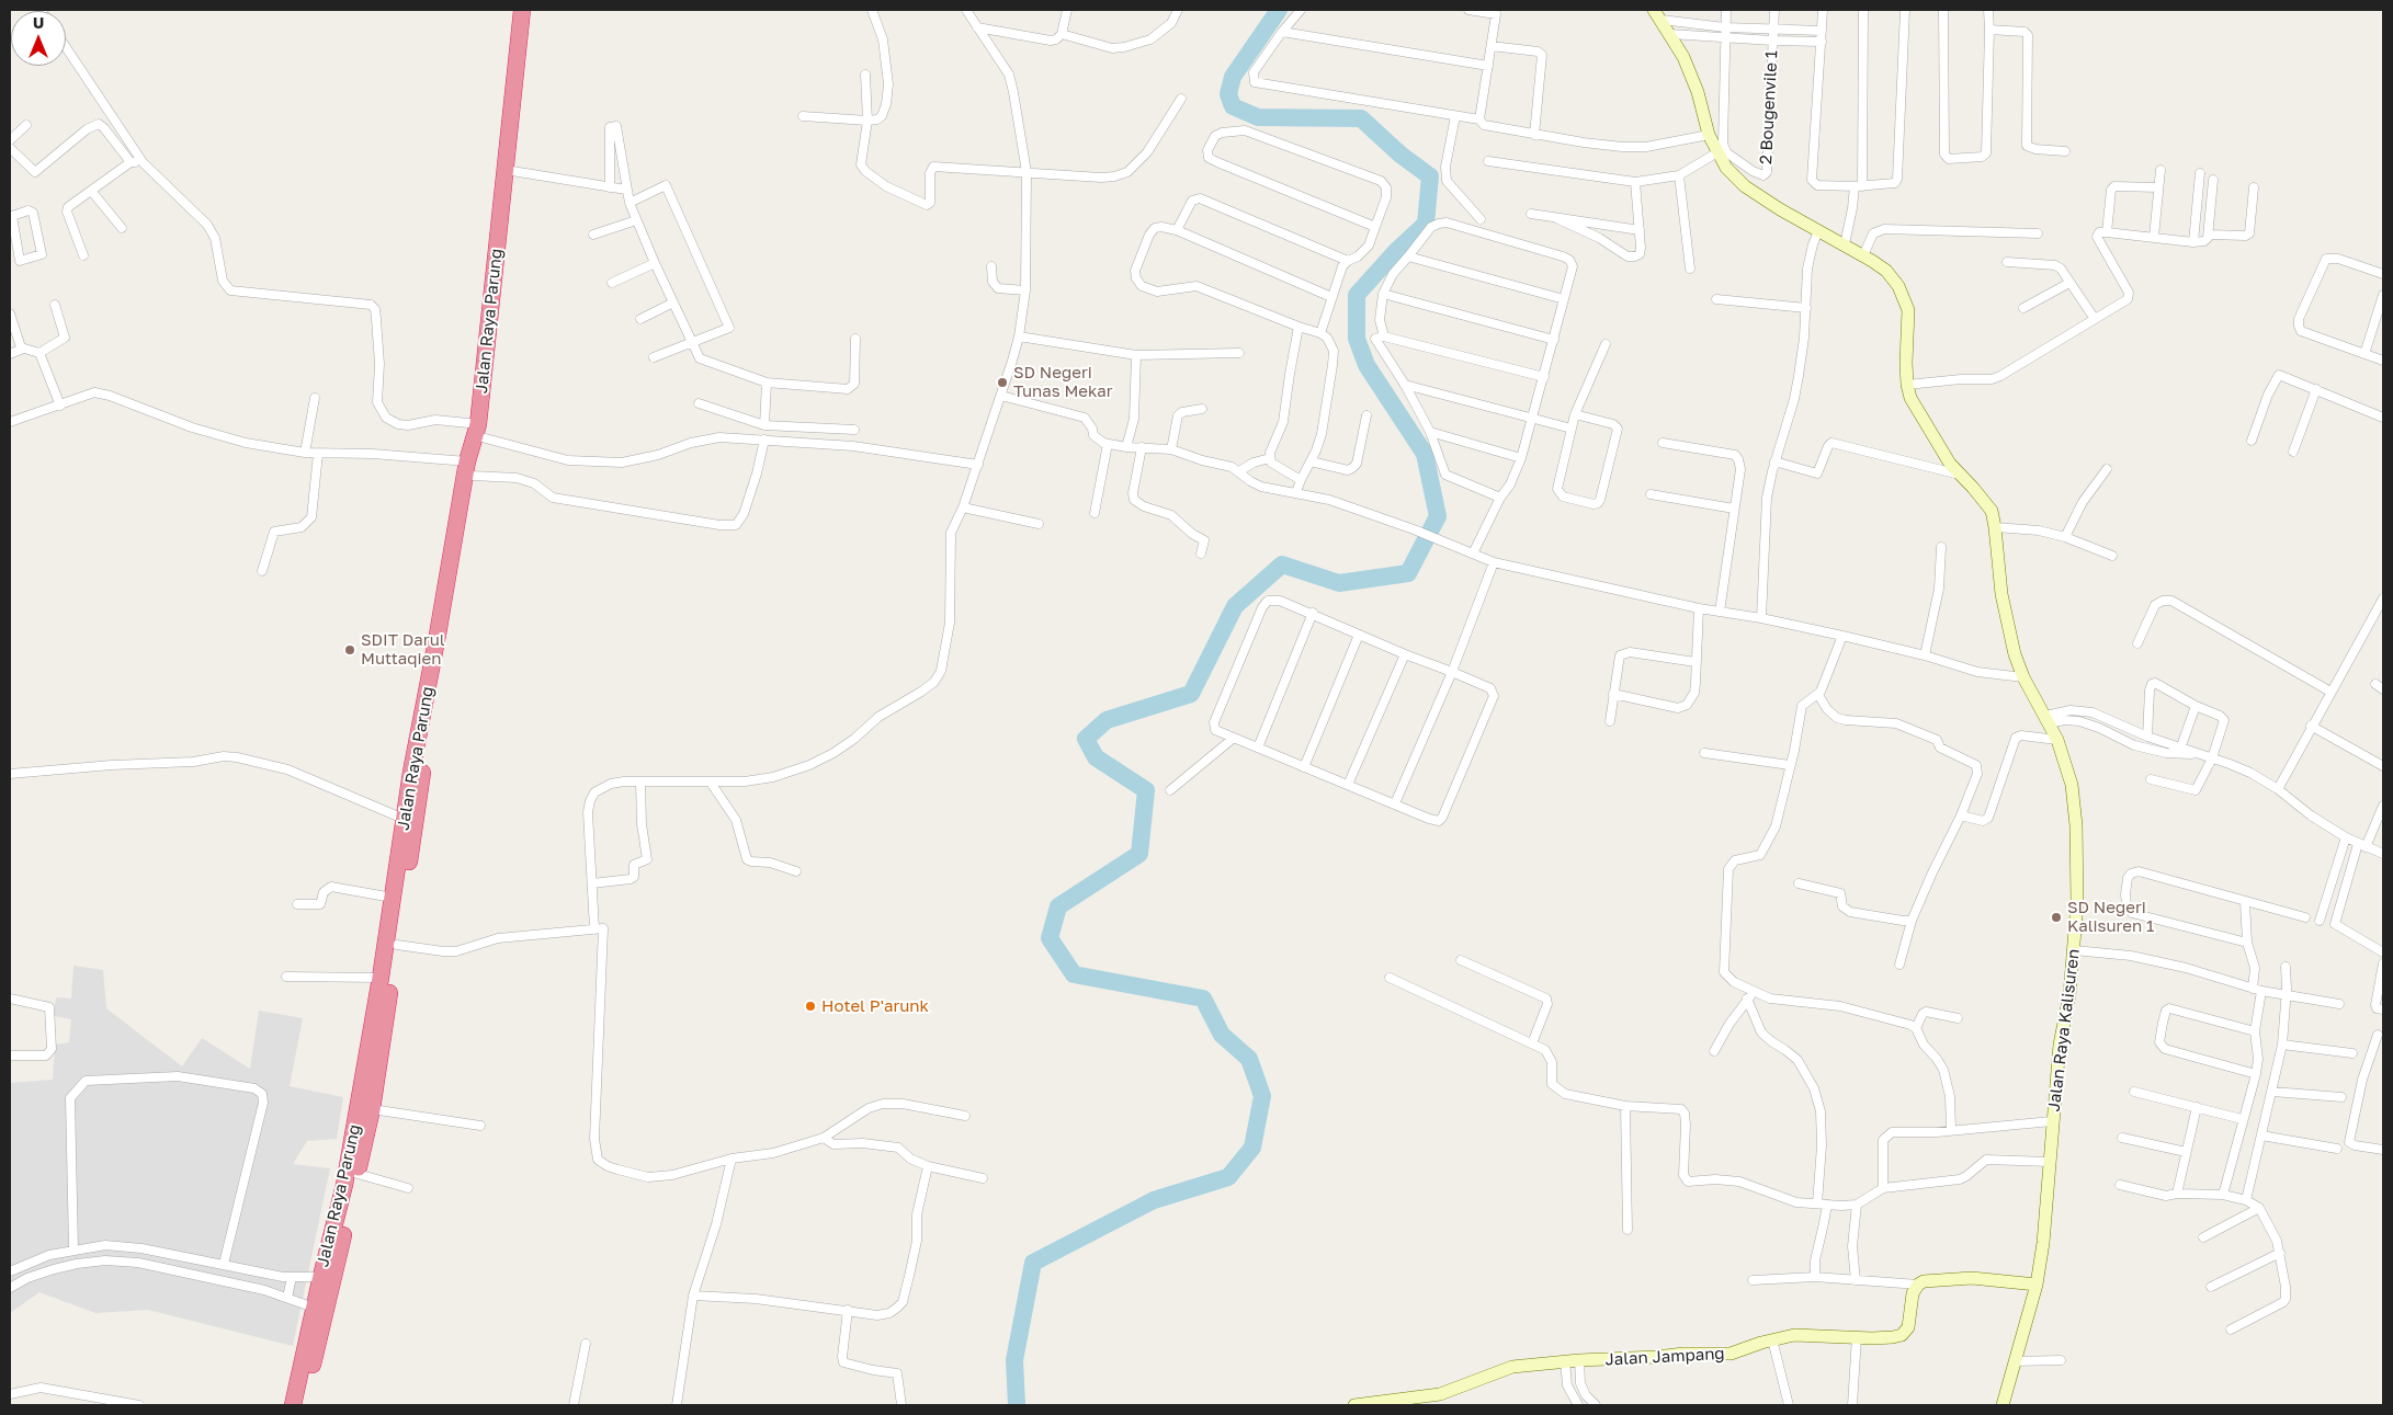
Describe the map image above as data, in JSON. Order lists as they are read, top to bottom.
{
  "streets": {
    "highway": ["Jalan Raya Parung"],
    "main road": ["Jalan Raya Kalisuren", "Jalan Jampang"],
    "street": ["2 Bougenvile 1"]
  },
  "places": [
    "SD Negeri Tunas Mekar",
    "SDIT Darul Muttaqien",
    "SD Negeri Kalisuren 1",
    "Hotel P'arunk"
  ],
  "north": "top"
}
